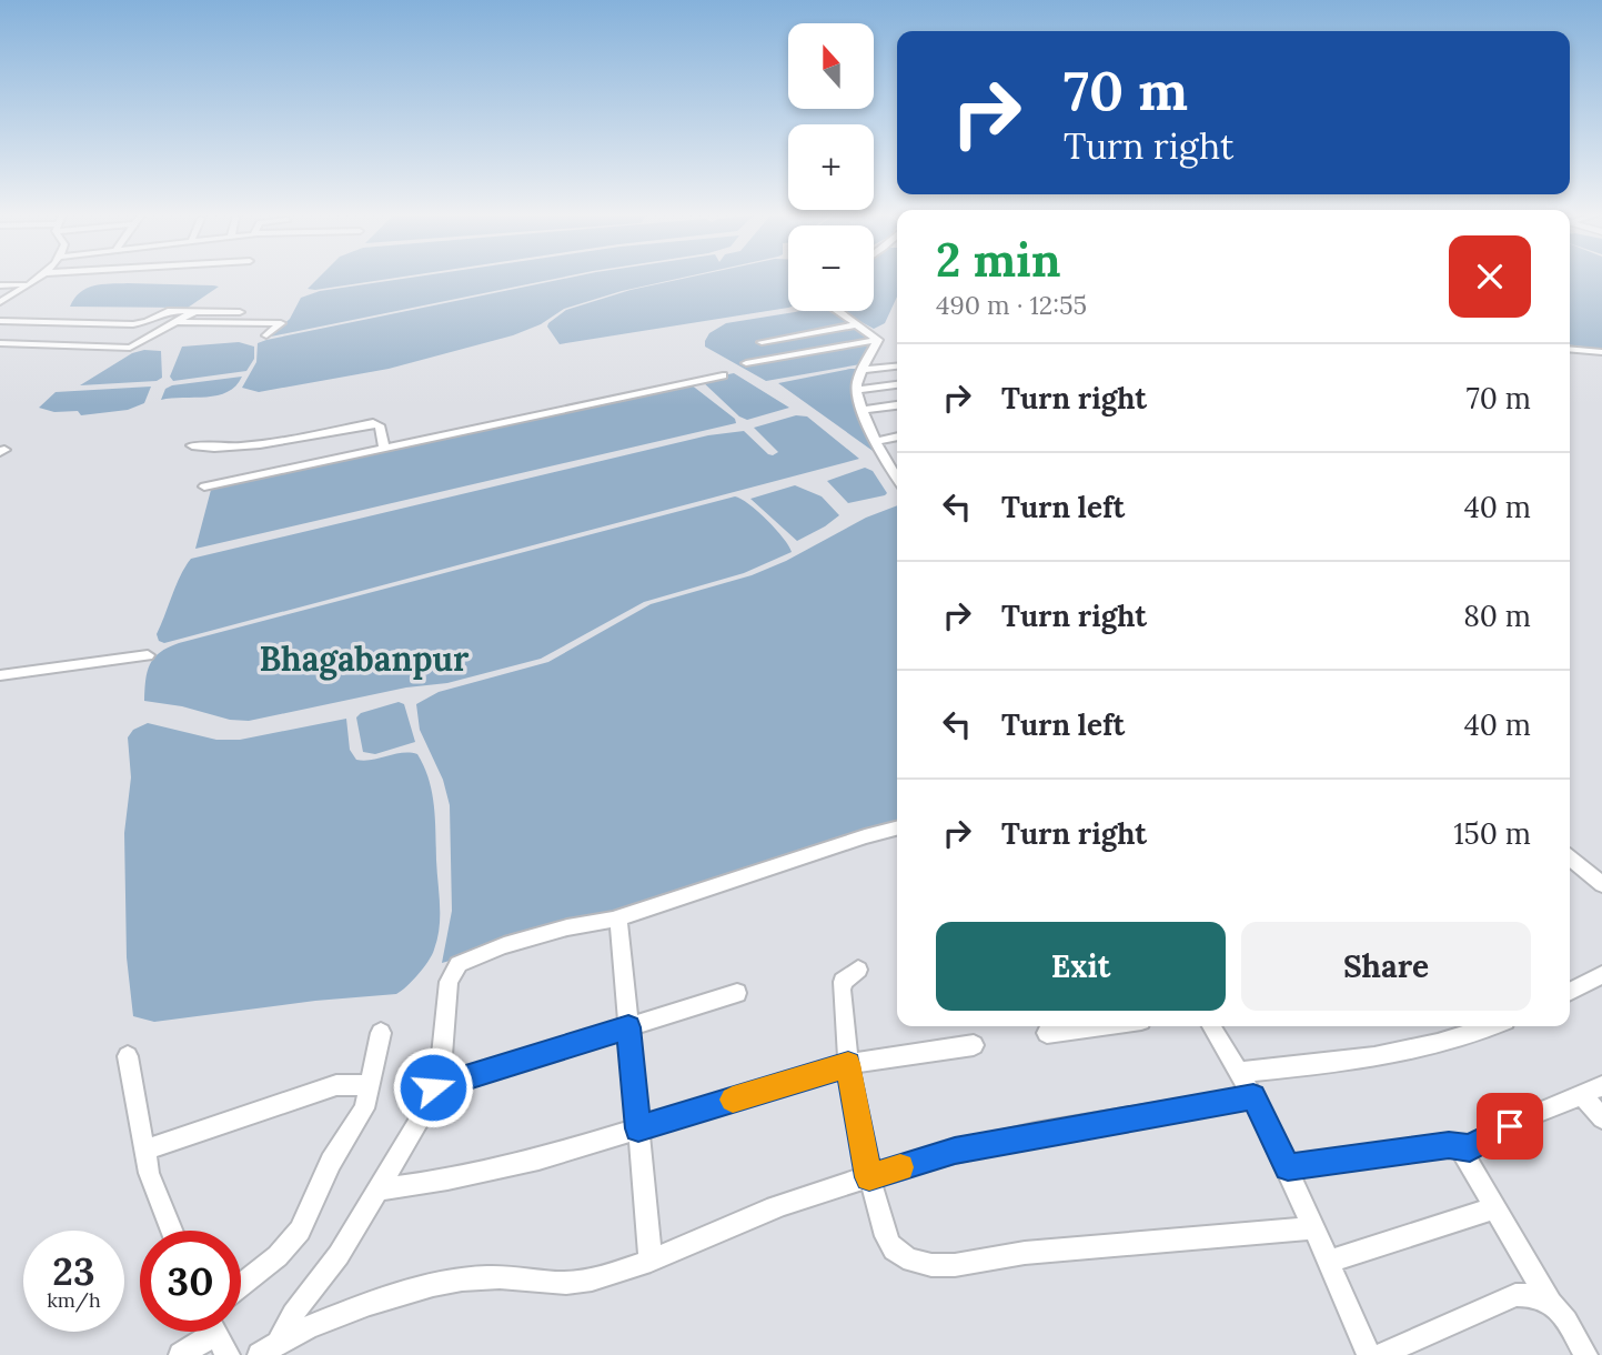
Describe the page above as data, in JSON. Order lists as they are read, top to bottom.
{
  "districts": ["Bhagabanpur"],
  "north": "top",
  "page": {
    "map_buttons": ["+", "−"],
    "turn": ["70 m", "Turn right"],
    "heading": ["2 min", "490 m · 12:55"],
    "list": [
      {
        "name": "Turn right",
        "value": "70 m"
      },
      {
        "name": "Turn left",
        "value": "40 m"
      },
      {
        "name": "Turn right",
        "value": "80 m"
      },
      {
        "name": "Turn left",
        "value": "40 m"
      },
      {
        "name": "Turn right",
        "value": "150 m"
      }
    ],
    "buttons": ["Exit", "Share"],
    "speed": "23 km/h",
    "limit": "30"
  }
}
